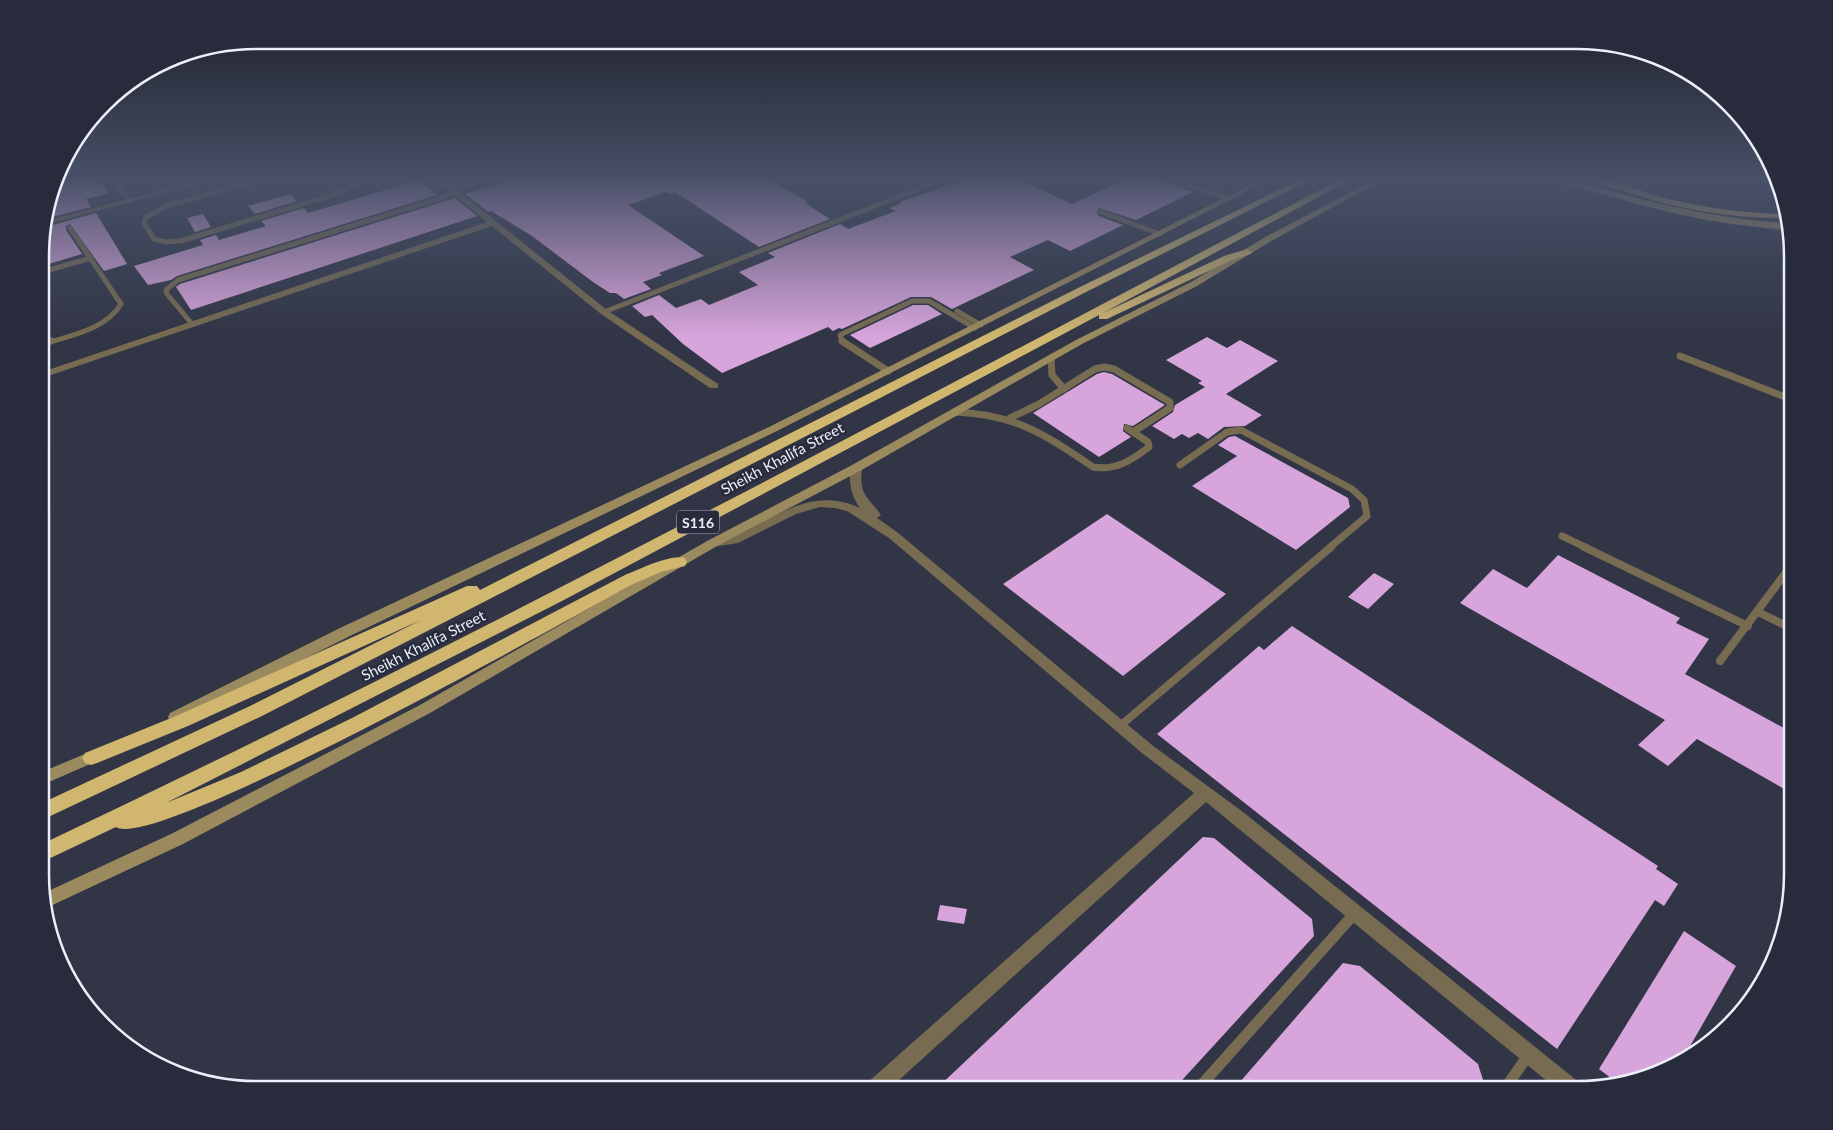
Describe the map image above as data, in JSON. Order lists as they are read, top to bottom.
{
  "streets": {
    "highway": ["Sheikh Khalifa Street", "S116"]
  }
}
